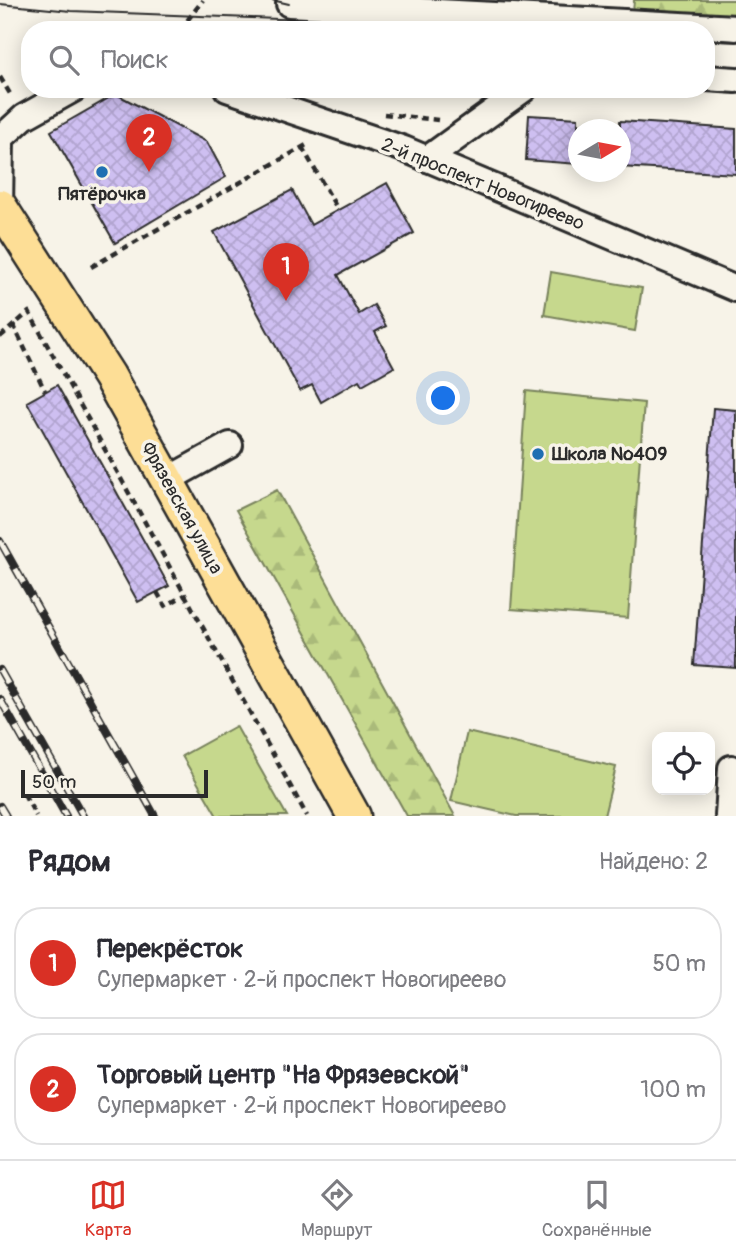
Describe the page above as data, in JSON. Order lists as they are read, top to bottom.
{
  "streets": {
    "main road": ["Фрязевская улица"],
    "street": ["2-й проспект Новогиреево"]
  },
  "places": ["Пятёрочка", "Школа №409"],
  "scale_bar": "50 m",
  "north": "right",
  "page": {
    "search": "Поиск",
    "pins": ["2", "1"],
    "scale": "50 m",
    "heading": ["Рядом", "Найдено: 2"],
    "list": [
      {
        "mark": "1",
        "name": "Перекрёсток",
        "note": "Супермаркет · 2-й проспект Новогиреево",
        "value": "50 m"
      },
      {
        "mark": "2",
        "name": "Торговый центр \"На Фрязевской\"",
        "note": "Супермаркет · 2-й проспект Новогиреево",
        "value": "100 m"
      }
    ],
    "nav": ["Карта", "Маршрут", "Сохранённые"]
  }
}
